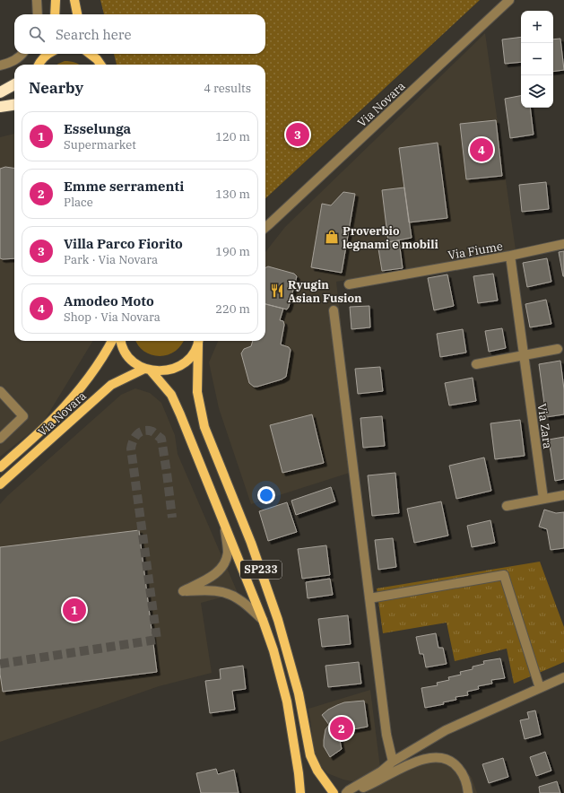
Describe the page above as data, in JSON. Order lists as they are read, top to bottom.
{
  "streets": {
    "main road": ["Via Novara", "SP233"],
    "street": ["Via Fiume", "Via Zara"]
  },
  "crossings": [
    ["Via Novara", "SP233"],
    ["Via Fiume", "Via Zara"]
  ],
  "places": {
    "shop": ["Proverbio legnami e mobili"],
    "restaurant": ["Ryugin Asian Fusion"]
  },
  "page": {
    "map_buttons": ["+", "−"],
    "search": "Search here",
    "heading": ["Nearby", "4 results"],
    "list": [
      {
        "mark": "1",
        "name": "Esselunga",
        "note": "Supermarket",
        "value": "120 m"
      },
      {
        "mark": "2",
        "name": "Emme serramenti",
        "note": "Place",
        "value": "130 m"
      },
      {
        "mark": "3",
        "name": "Villa Parco Fiorito",
        "note": "Park · Via Novara",
        "value": "190 m"
      },
      {
        "mark": "4",
        "name": "Amodeo Moto",
        "note": "Shop · Via Novara",
        "value": "220 m"
      }
    ],
    "pins": [
      "3",
      "4",
      "1",
      "2"
    ]
  }
}
